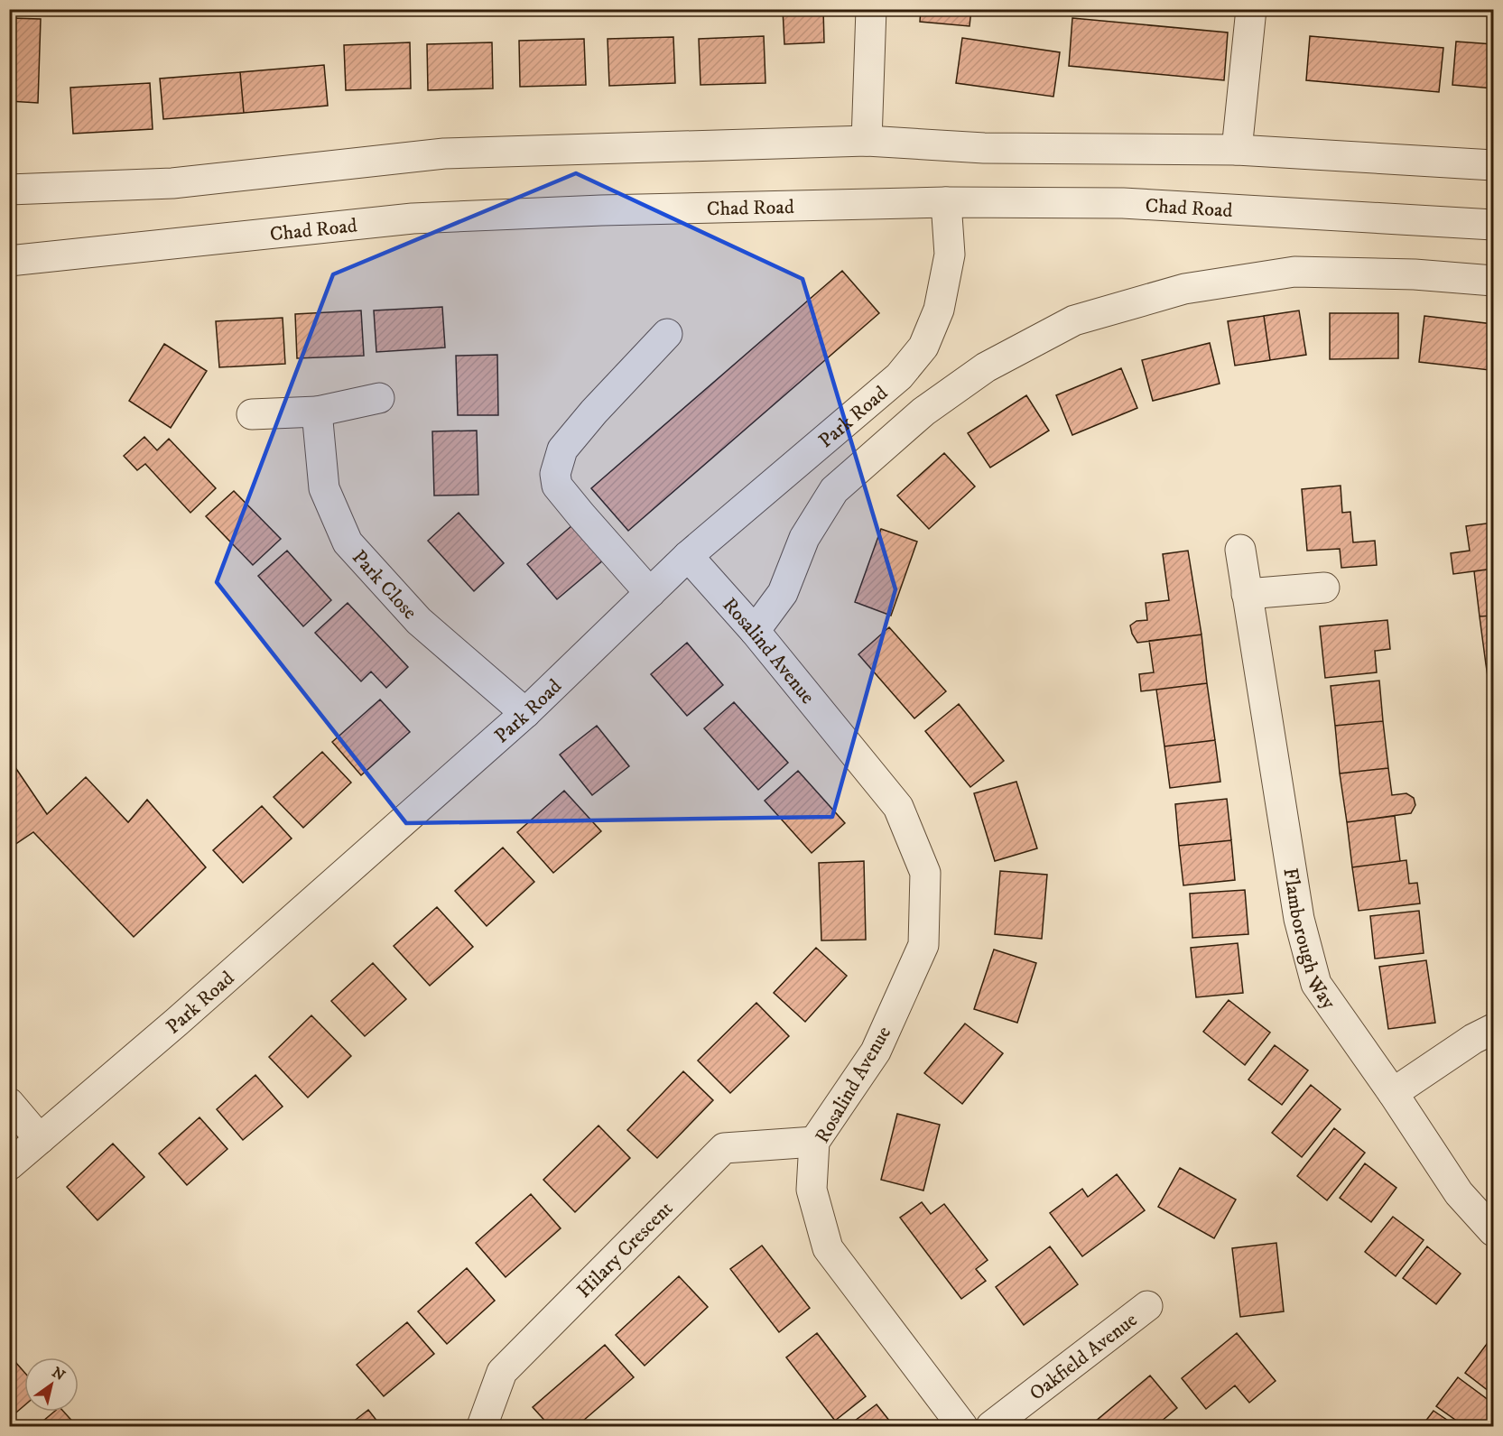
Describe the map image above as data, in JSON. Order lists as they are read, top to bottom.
{
  "streets": {
    "street": [
      "Chad Road",
      "Park Road",
      "Park Close",
      "Rosalind Avenue",
      "Flamborough Way",
      "Hilary Crescent",
      "Oakfield Avenue"
    ]
  },
  "crossings": [
    ["Chad Road", "Park Road"],
    ["Park Road", "Park Close"],
    ["Park Road", "Rosalind Avenue"],
    ["Rosalind Avenue", "Hilary Crescent"]
  ],
  "north": "top right"
}
